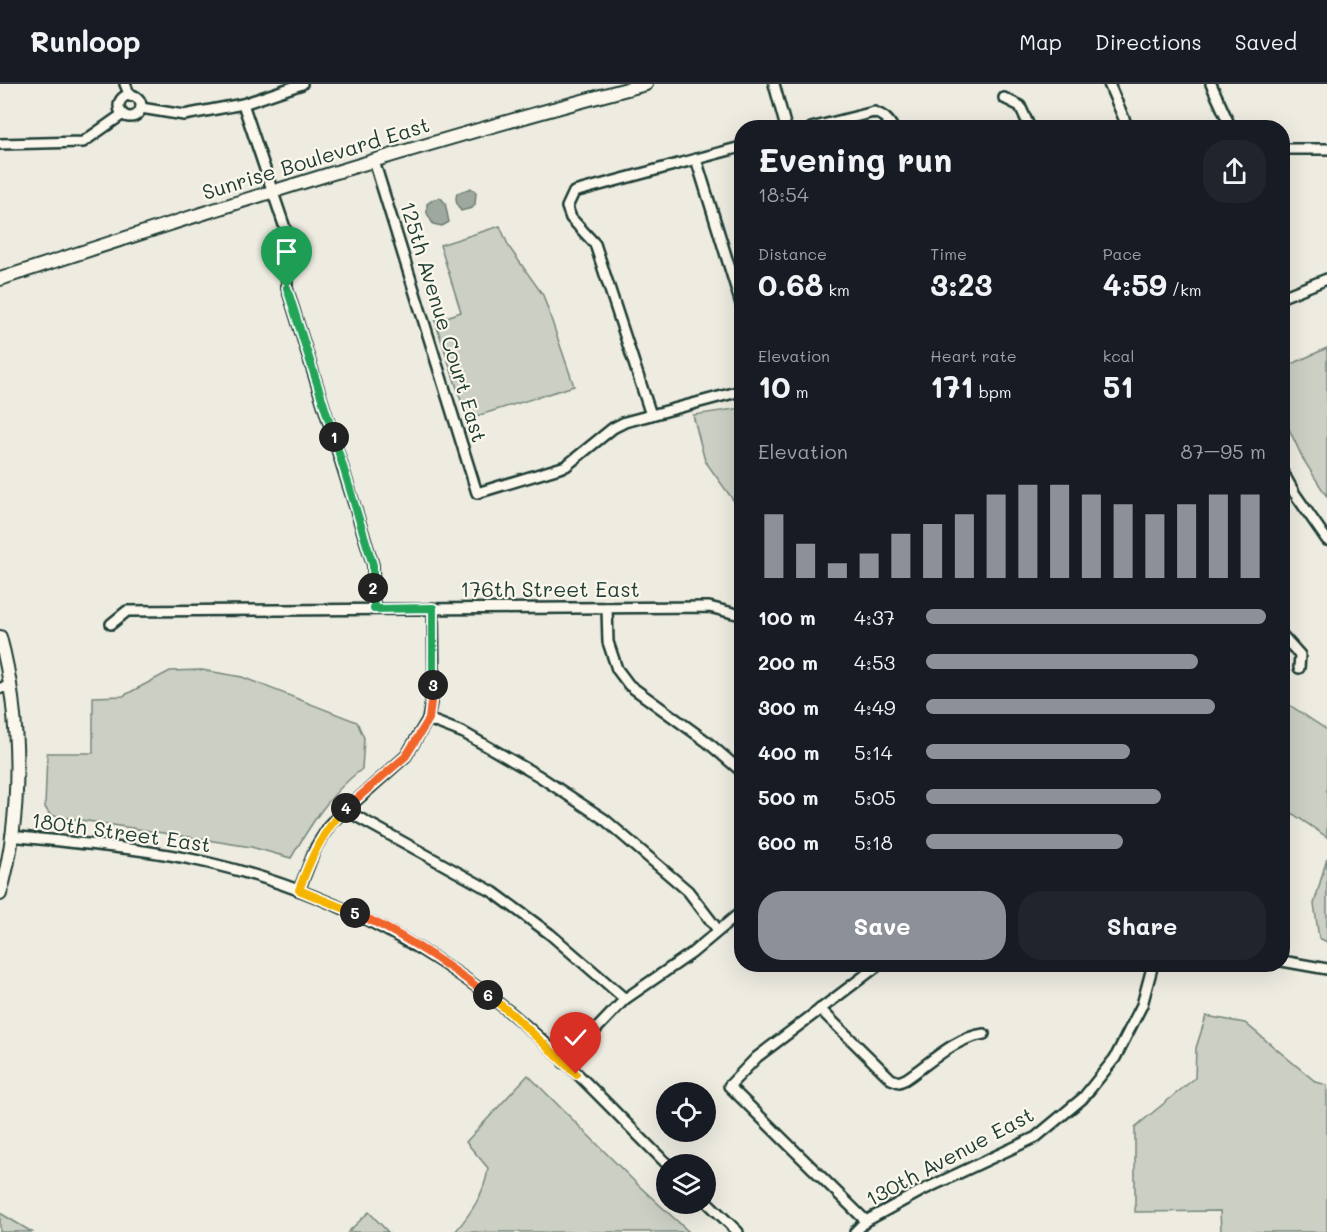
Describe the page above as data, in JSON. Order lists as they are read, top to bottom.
{
  "streets": {
    "street": [
      "Sunrise Boulevard East",
      "125th Avenue Court East",
      "176th Street East",
      "180th Street East",
      "130th Avenue East"
    ]
  },
  "crossings": [
    ["Sunrise Boulevard East", "125th Avenue Court East"]
  ],
  "page": {
    "header": "Runloop",
    "nav": ["Map", "Directions", "Saved"],
    "heading": ["Evening run", "18:54"],
    "stats": [
      ["Distance", "0.68 km"],
      ["Time", "3:23"],
      ["Pace", "4:59 /km"],
      ["Elevation", "10 m"],
      ["Heart rate", "171 bpm"],
      ["kcal", "51"]
    ],
    "pins": [
      "1",
      "2",
      "3",
      "4",
      "5",
      "6"
    ],
    "chart": ["Elevation", "87–95 m"],
    "list": [
      {
        "name": "100 m",
        "note": "4:37"
      },
      {
        "name": "200 m",
        "note": "4:53"
      },
      {
        "name": "300 m",
        "note": "4:49"
      },
      {
        "name": "400 m",
        "note": "5:14"
      },
      {
        "name": "500 m",
        "note": "5:05"
      },
      {
        "name": "600 m",
        "note": "5:18"
      }
    ],
    "buttons": ["Save", "Share"]
  }
}
